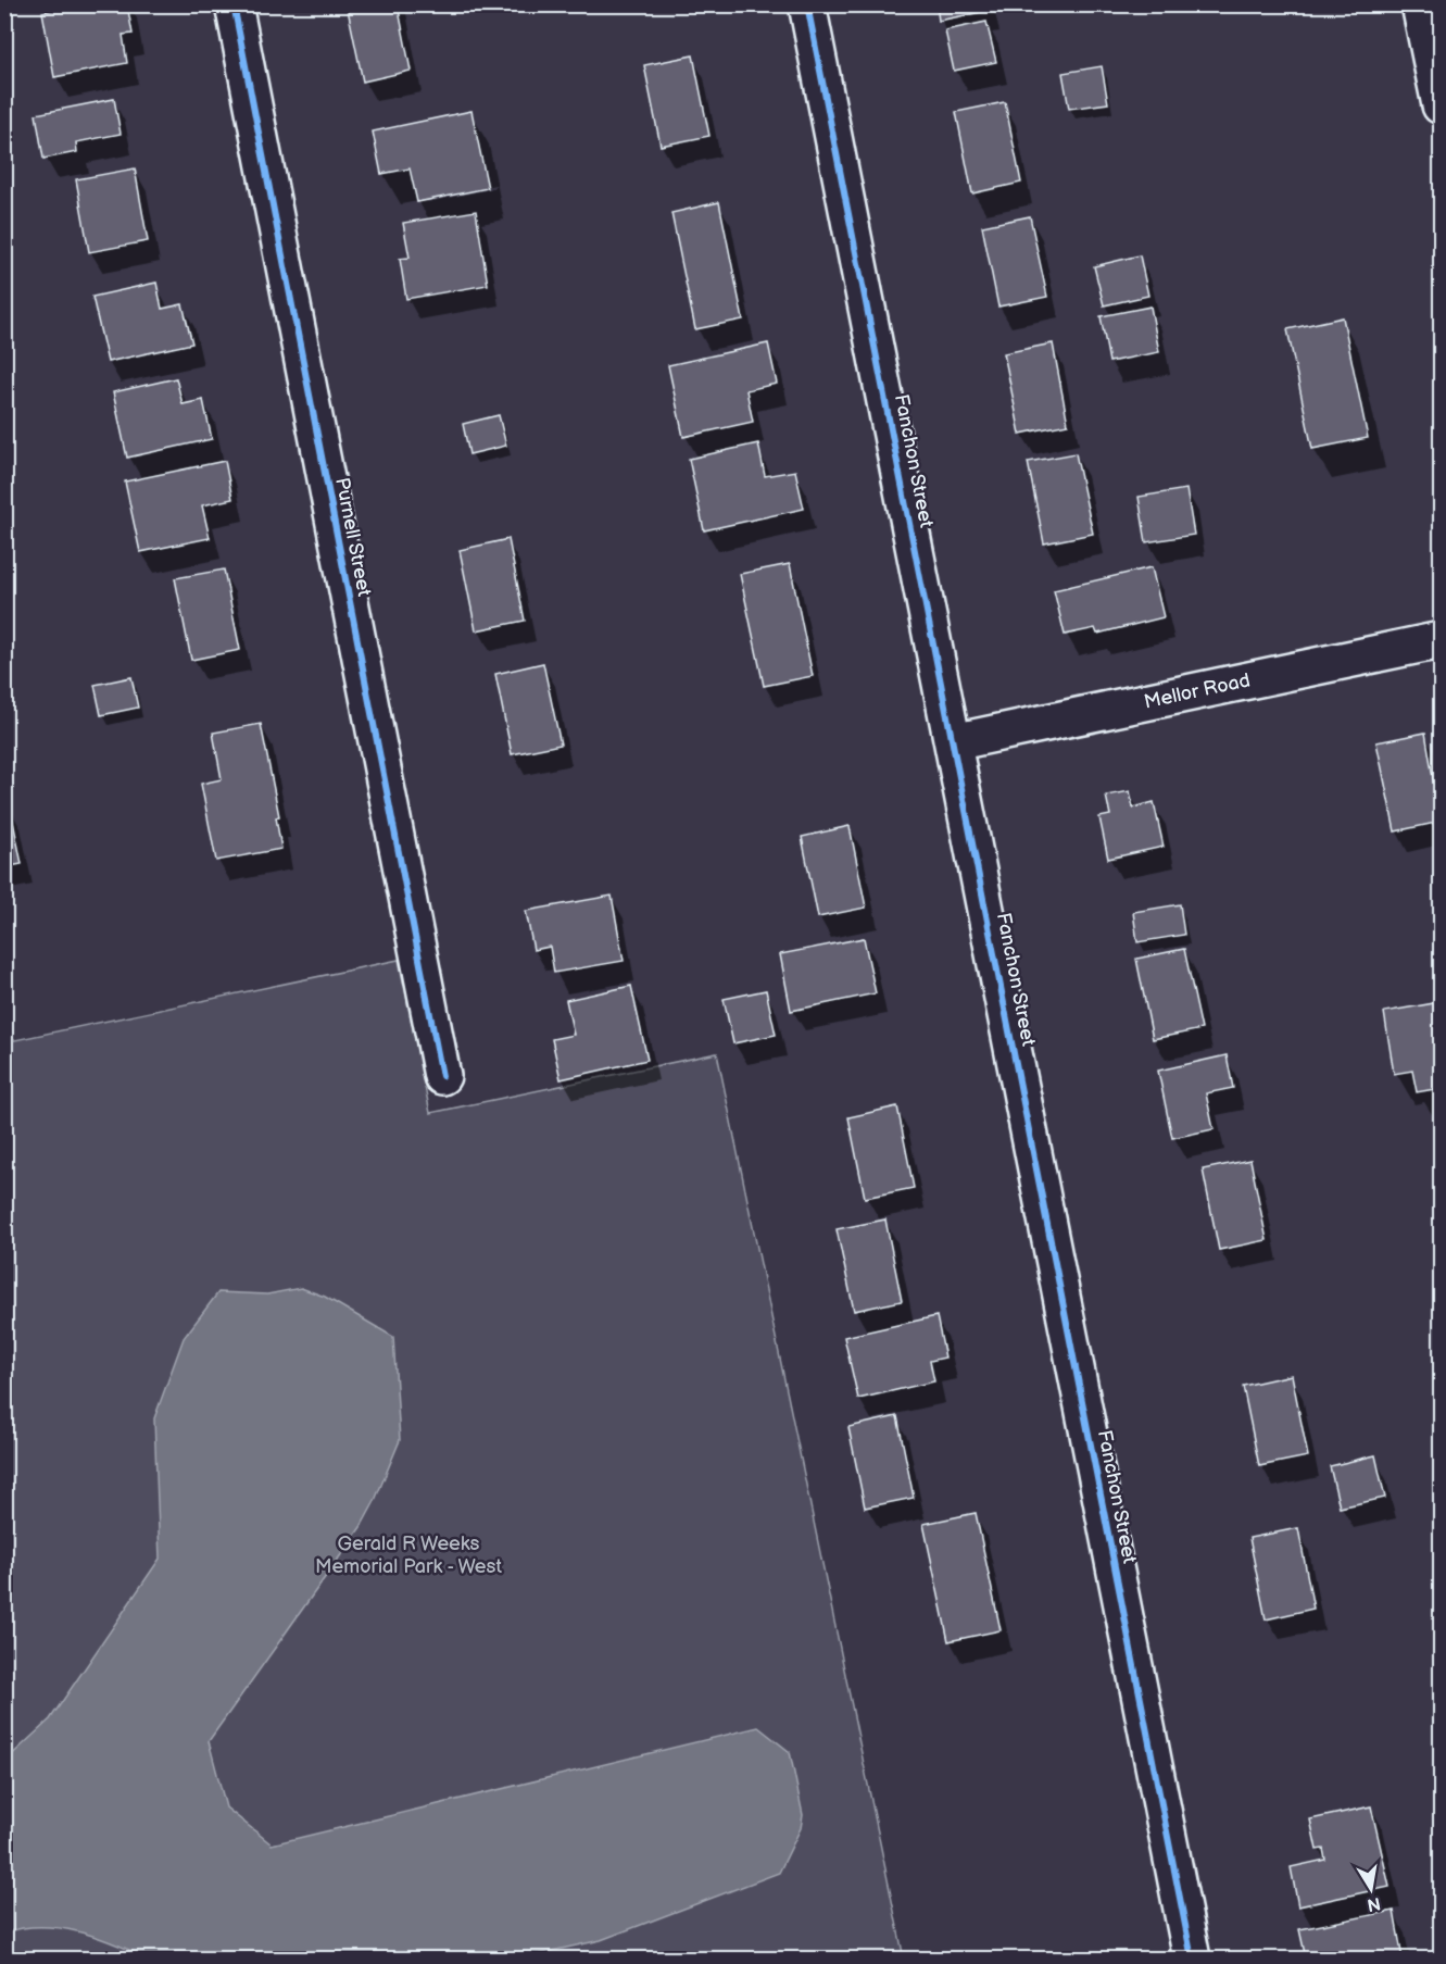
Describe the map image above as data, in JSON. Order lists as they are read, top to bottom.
{
  "streets": {
    "street": ["Fanchon Street", "Purnell Street", "Mellor Road"]
  },
  "crossings": [
    ["Fanchon Street", "Mellor Road"]
  ],
  "parks": ["Gerald R Weeks Memorial Park - West"],
  "north": "bottom"
}
